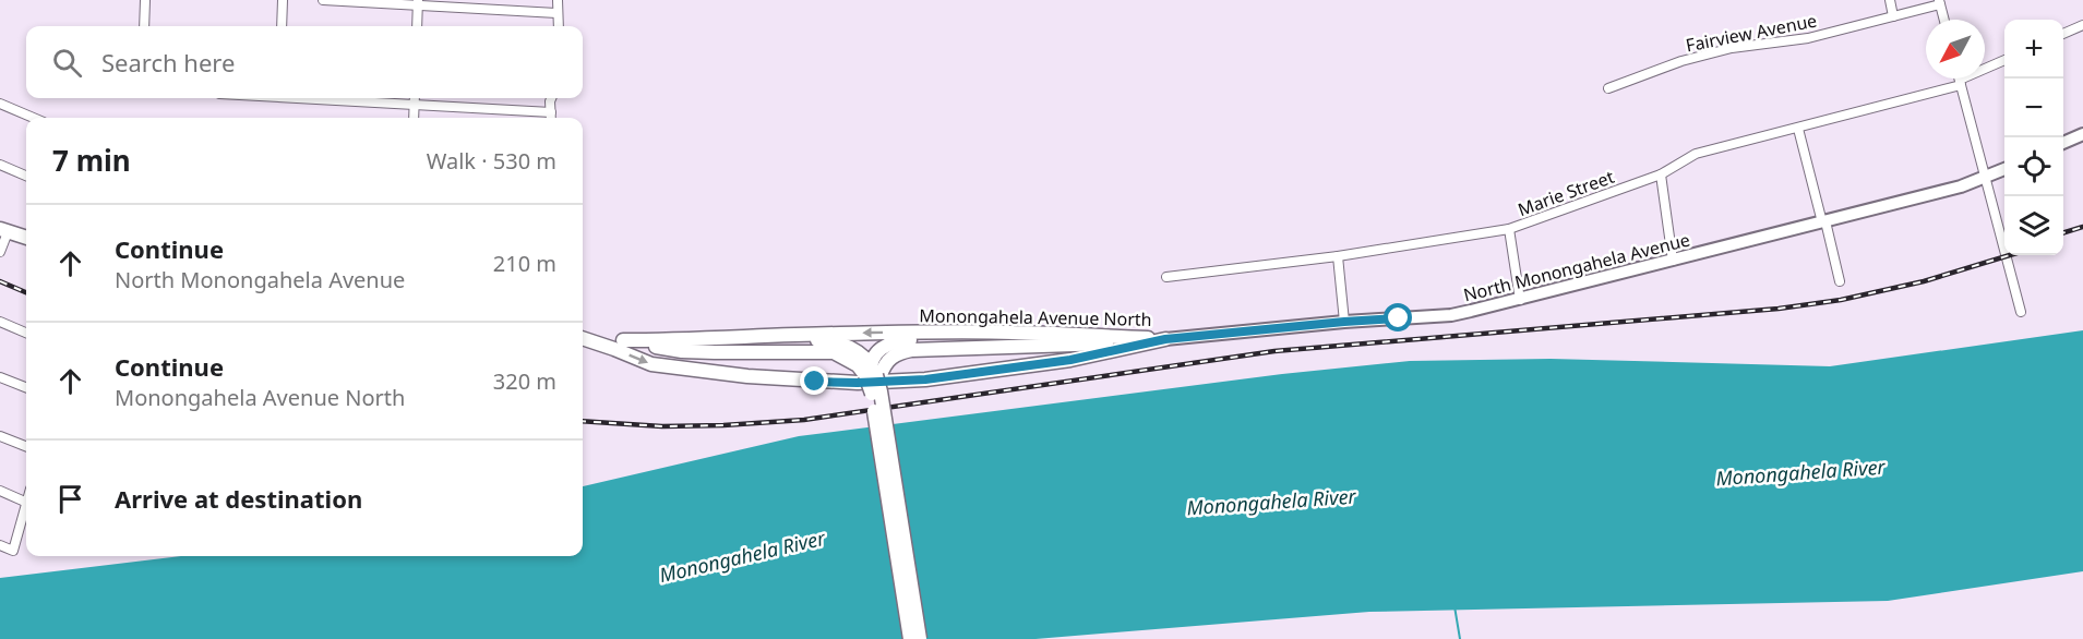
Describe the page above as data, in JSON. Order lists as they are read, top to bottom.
{
  "streets": {
    "main road": ["North Monongahela Avenue", "Monongahela Avenue North"],
    "street": ["Fairview Avenue", "Marie Street"]
  },
  "crossings": [
    ["North Monongahela Avenue", "Monongahela Avenue North"]
  ],
  "water": ["Monongahela River"],
  "north": "bottom left",
  "page": {
    "map_buttons": ["+", "−"],
    "search": "Search here",
    "heading": ["7 min", "Walk · 530 m"],
    "list": [
      ["Continue", "North Monongahela Avenue", "210 m"],
      ["Continue", "Monongahela Avenue North", "320 m"],
      "Arrive at destination"
    ]
  }
}
